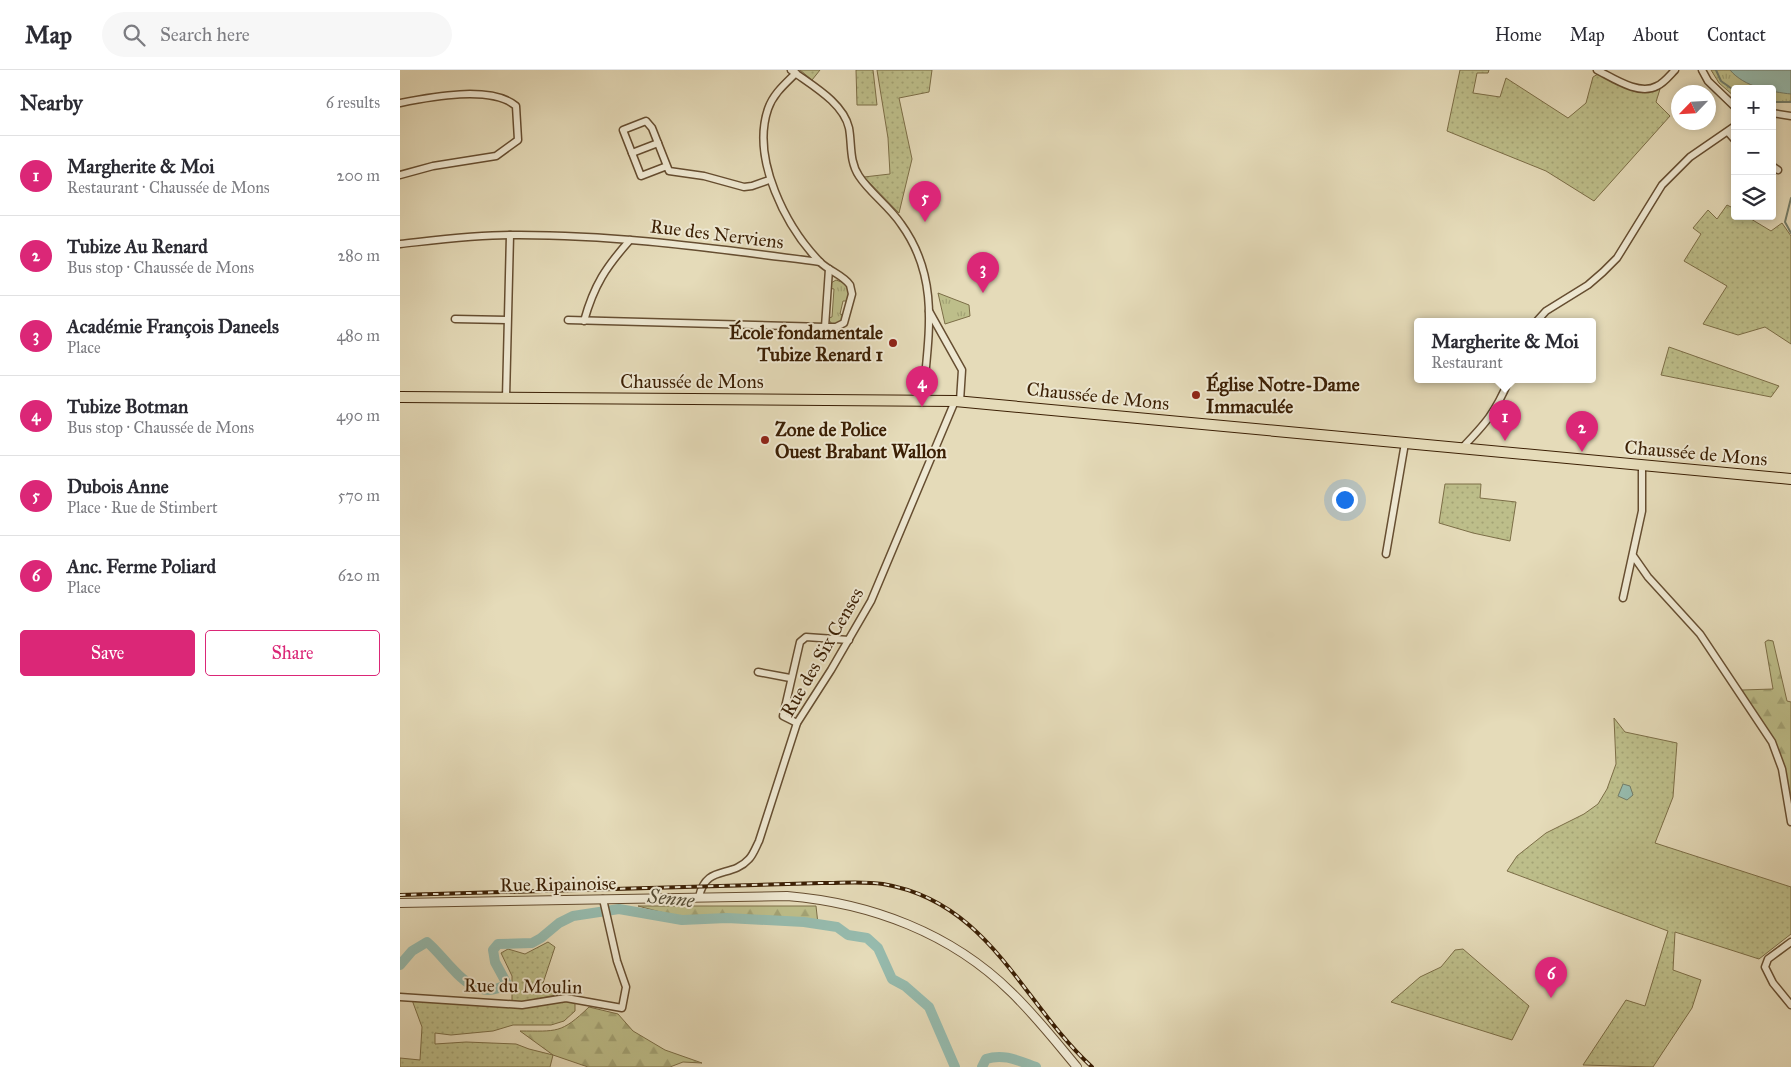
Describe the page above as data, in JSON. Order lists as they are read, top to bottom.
{
  "streets": {
    "main road": ["Chaussée de Mons"],
    "street": [
      "Rue des Nerviens",
      "Rue des Six Censes",
      "Rue Ripainoise",
      "Rue du Moulin"
    ]
  },
  "crossings": [
    ["Chaussée de Mons", "Rue des Six Censes"],
    ["Rue des Six Censes", "Rue Ripainoise"],
    ["Rue Ripainoise", "Rue du Moulin"]
  ],
  "water": ["Senne"],
  "places": ["École fondamentale Tubize Renard 1", "Église Notre-Dame Immaculée", "Zone de Police Ouest Brabant Wallon"],
  "north": "bottom left",
  "page": {
    "header": "Map",
    "search": "Search here",
    "nav": [
      "Home",
      "Map",
      "About",
      "Contact"
    ],
    "heading": ["Nearby", "6 results"],
    "map_buttons": ["+", "−"],
    "list": [
      {
        "mark": "1",
        "name": "Margherite & Moi",
        "note": "Restaurant · Chaussée de Mons",
        "value": "200 m"
      },
      {
        "mark": "2",
        "name": "Tubize Au Renard",
        "note": "Bus stop · Chaussée de Mons",
        "value": "280 m"
      },
      {
        "mark": "3",
        "name": "Académie François Daneels",
        "note": "Place",
        "value": "480 m"
      },
      {
        "mark": "4",
        "name": "Tubize Botman",
        "note": "Bus stop · Chaussée de Mons",
        "value": "490 m"
      },
      {
        "mark": "5",
        "name": "Dubois Anne",
        "note": "Place · Rue de Stimbert",
        "value": "570 m"
      },
      {
        "mark": "6",
        "name": "Anc. Ferme Poliard",
        "note": "Place",
        "value": "620 m"
      }
    ],
    "pins": [
      "5",
      "3",
      "4",
      "1",
      "2",
      "6"
    ],
    "popup": ["Margherite & Moi", "Restaurant"],
    "buttons": ["Save", "Share"]
  }
}
